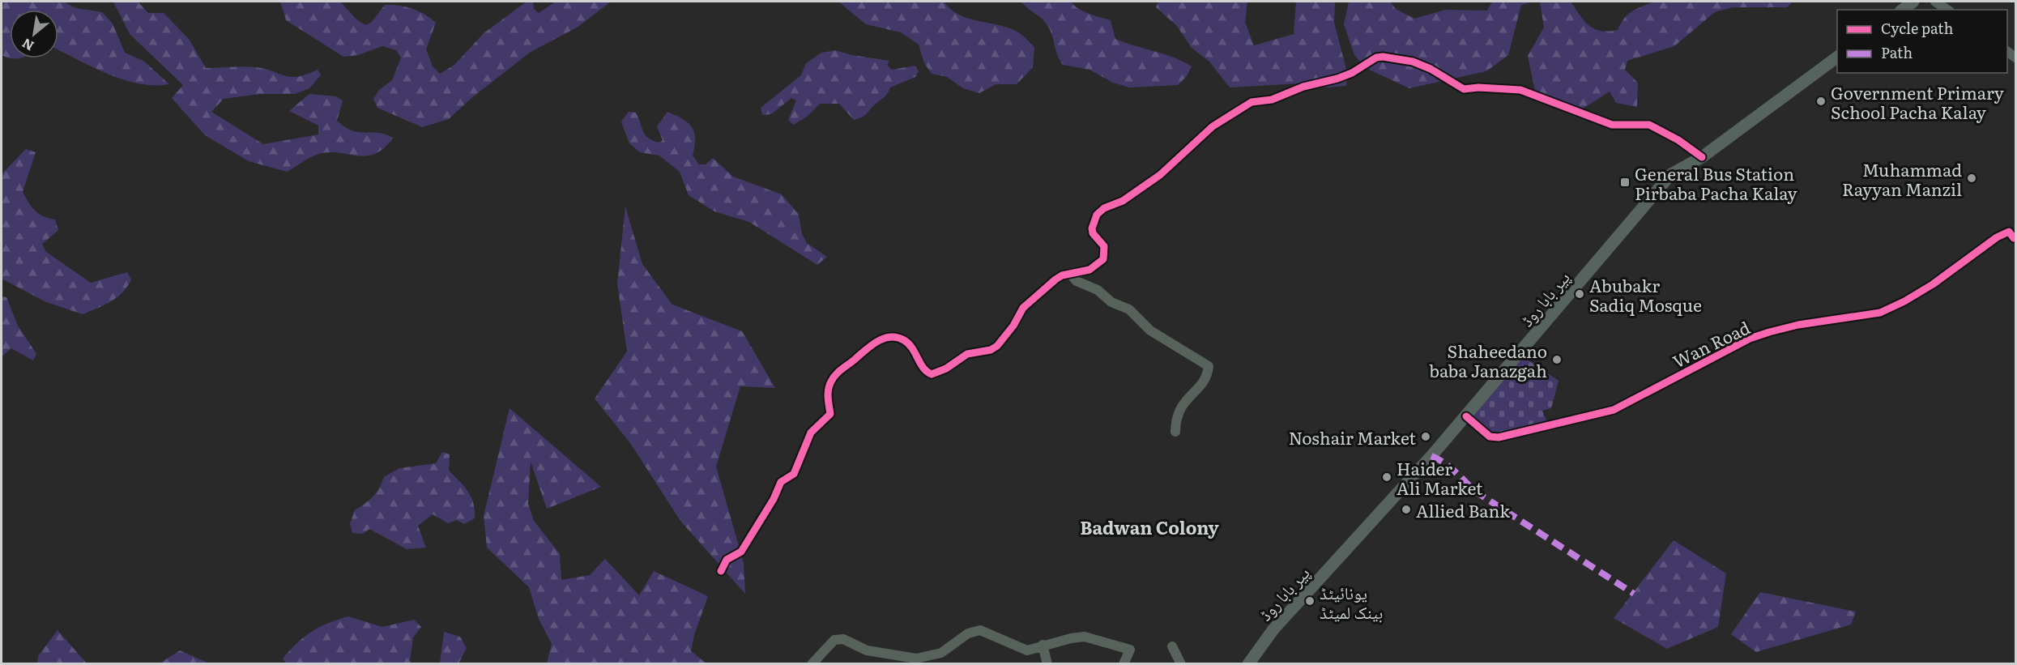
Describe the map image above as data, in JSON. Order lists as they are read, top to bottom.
{
  "streets": {
    "main road": ["پیر بابا روڈ"],
    "street": ["Wan Road"]
  },
  "crossings": [
    ["پیر بابا روڈ", "Wan Road"]
  ],
  "districts": ["Badwan Colony"],
  "places": {
    "other": [
      "Government Primary School Pacha Kalay",
      "Muhammad Rayyan Manzil",
      "Abubakr Sadiq Mosque",
      "Shaheedano baba Janazgah",
      "Noshair Market",
      "Haider Ali Market",
      "Allied Bank",
      "یونائیٹڈ بینک لمیٹڈ"
    ],
    "transit": ["General Bus Station Pirbaba Pacha Kalay"]
  },
  "legend": ["Cycle path", "Path"],
  "north": "bottom left"
}
